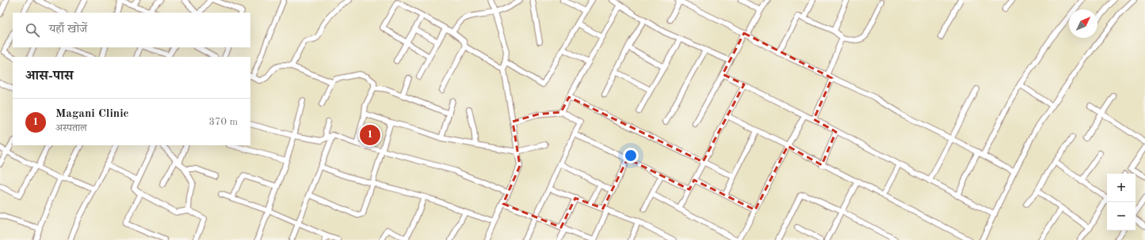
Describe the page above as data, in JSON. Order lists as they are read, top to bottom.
{
  "north": "top right",
  "page": {
    "search": "यहाँ खोजें",
    "heading": "आस-पास",
    "list": [
      {
        "mark": "1",
        "name": "Magani Clinic",
        "note": "अस्पताल",
        "value": "370 m"
      }
    ],
    "pins": "1",
    "map_buttons": ["+", "−"]
  }
}
